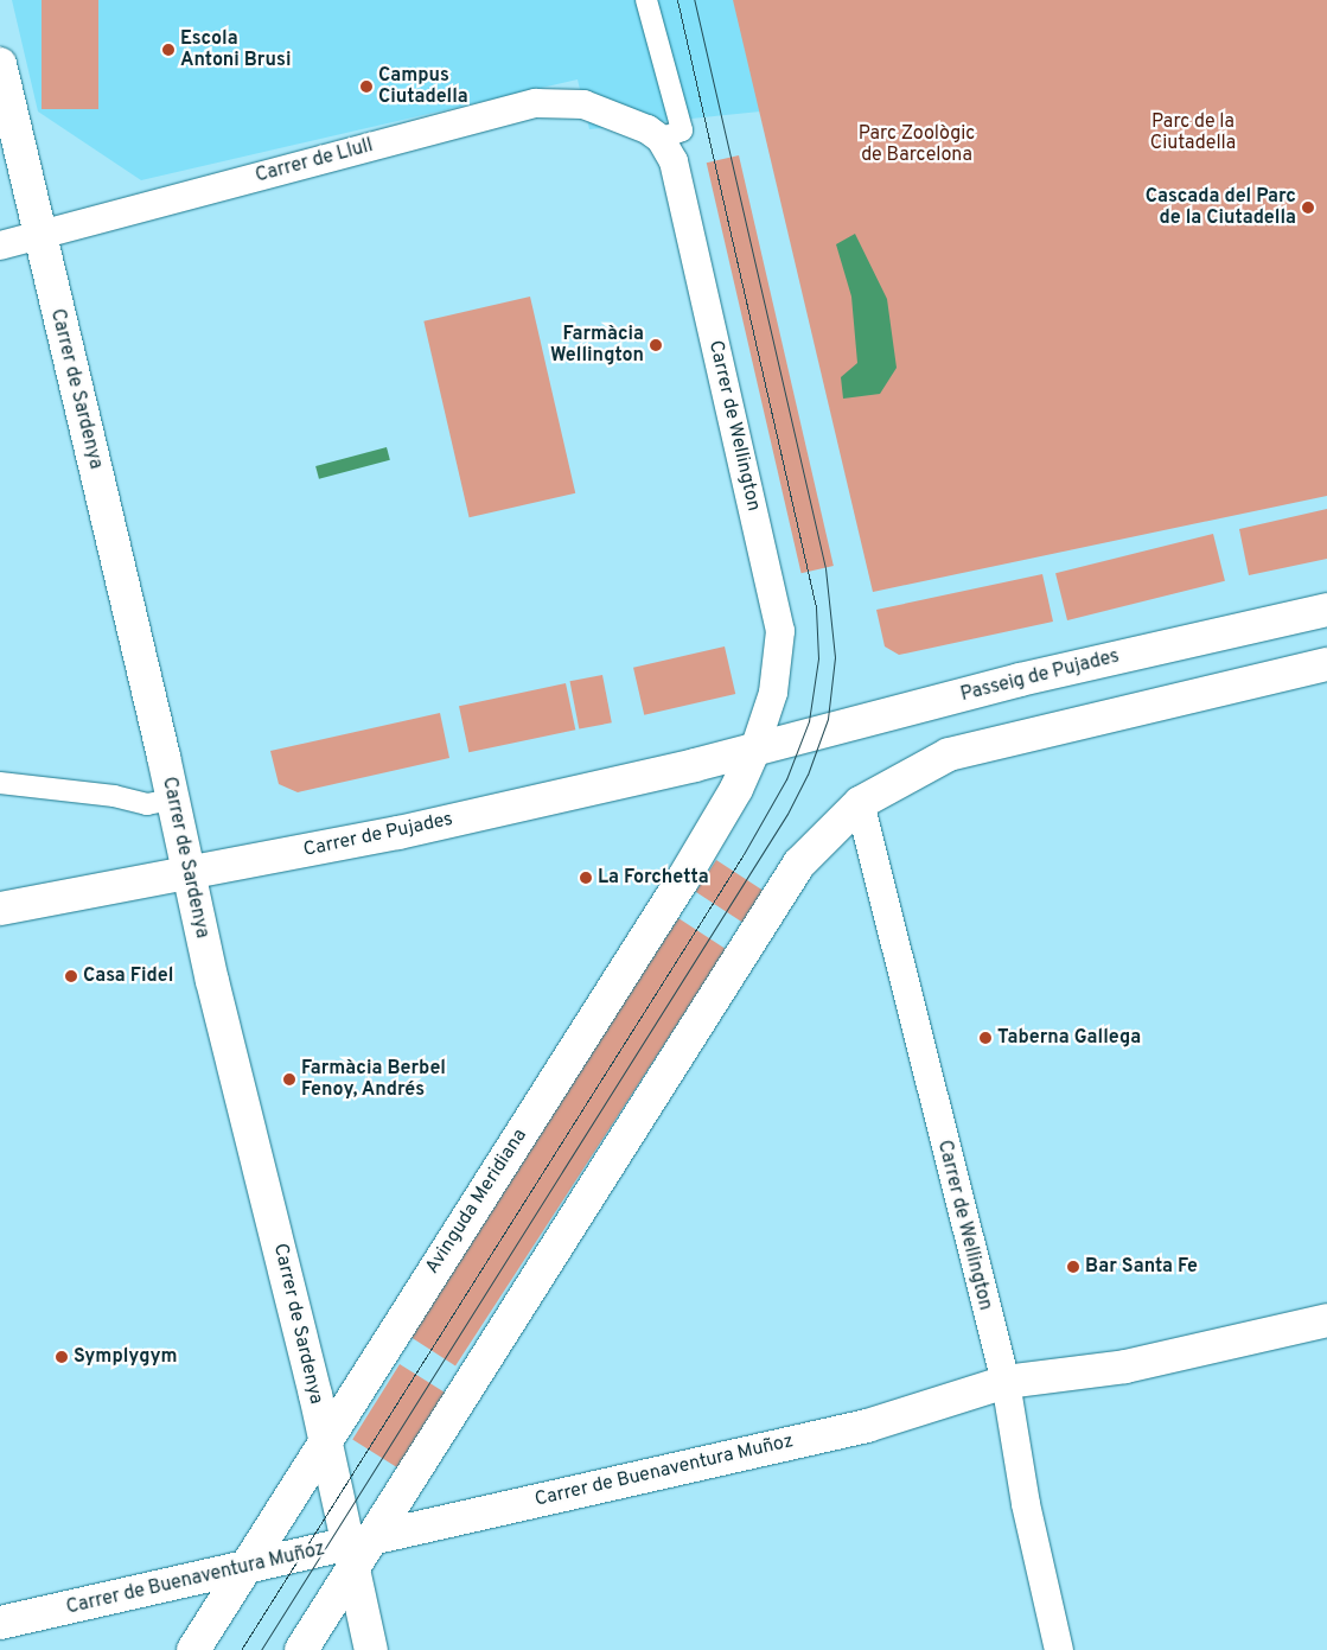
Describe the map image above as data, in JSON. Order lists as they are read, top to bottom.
{
  "streets": {
    "street": [
      "Carrer de Llull",
      "Carrer de Sardenya",
      "Carrer de Wellington",
      "Passeig de Pujades",
      "Carrer de Pujades",
      "Avinguda Meridiana",
      "Carrer de Buenaventura Muñoz"
    ]
  },
  "crossings": [
    ["Carrer de Llull", "Carrer de Sardenya"],
    ["Carrer de Llull", "Carrer de Wellington"],
    ["Carrer de Sardenya", "Carrer de Pujades"],
    ["Carrer de Sardenya", "Avinguda Meridiana"],
    ["Carrer de Sardenya", "Carrer de Buenaventura Muñoz"],
    ["Carrer de Wellington", "Passeig de Pujades"],
    ["Carrer de Wellington", "Carrer de Pujades"],
    ["Carrer de Wellington", "Avinguda Meridiana"],
    ["Carrer de Wellington", "Carrer de Buenaventura Muñoz"],
    ["Passeig de Pujades", "Carrer de Pujades"],
    ["Passeig de Pujades", "Avinguda Meridiana"],
    ["Carrer de Pujades", "Avinguda Meridiana"],
    ["Avinguda Meridiana", "Carrer de Buenaventura Muñoz"]
  ],
  "parks": ["Parc de la Ciutadella", "Parc Zoològic de Barcelona"],
  "places": [
    "Escola Antoni Brusi",
    "Campus Ciutadella",
    "Cascada del Parc de la Ciutadella",
    "Farmàcia Wellington",
    "La Forchetta",
    "Casa Fidel",
    "Taberna Gallega",
    "Farmàcia Berbel Fenoy, Andrés",
    "Bar Santa Fe",
    "Symplygym"
  ]
}
